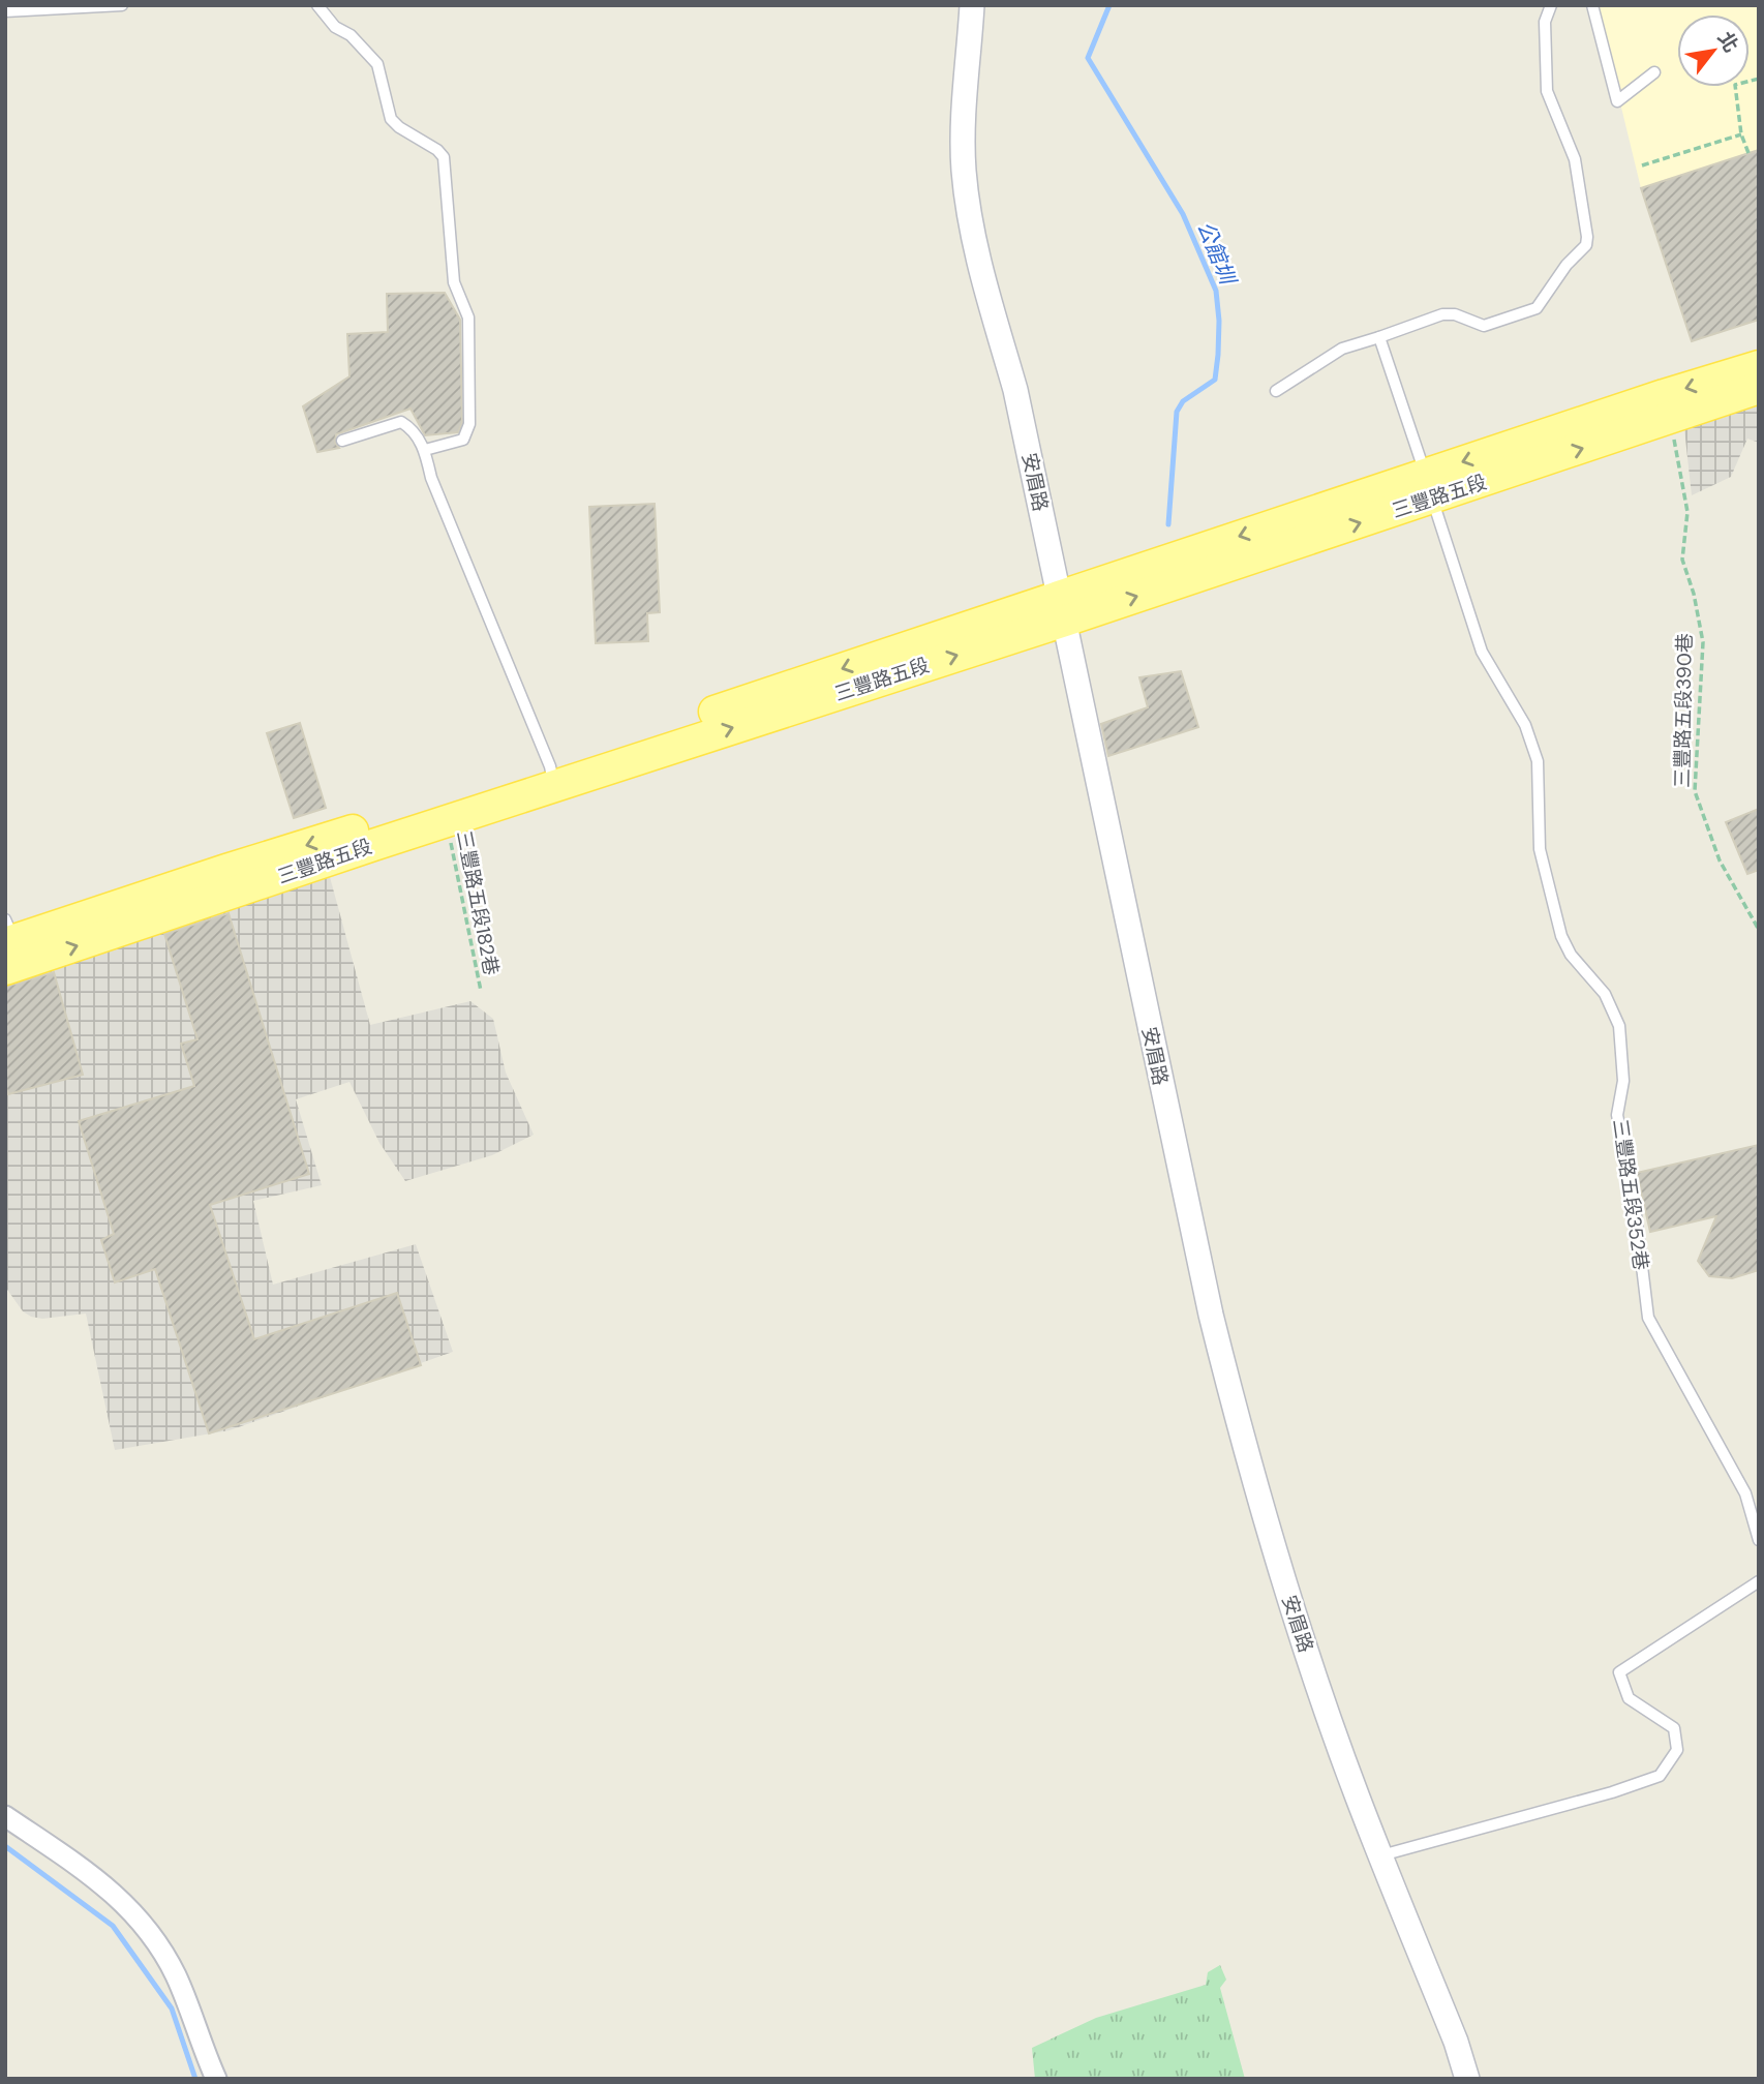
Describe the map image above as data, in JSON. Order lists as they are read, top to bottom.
{
  "streets": {
    "main road": ["三豐路五段"],
    "street": ["安眉路"],
    "lane": ["三豐路五段352巷"],
    "path": ["三豐路五段390巷", "三豐路五段182巷"]
  },
  "crossings": [
    ["安眉路", "三豐路五段"],
    ["三豐路五段", "三豐路五段390巷"],
    ["三豐路五段", "三豐路五段182巷"],
    ["三豐路五段", "三豐路五段352巷"]
  ],
  "water": ["公館圳"],
  "north": "top right"
}
